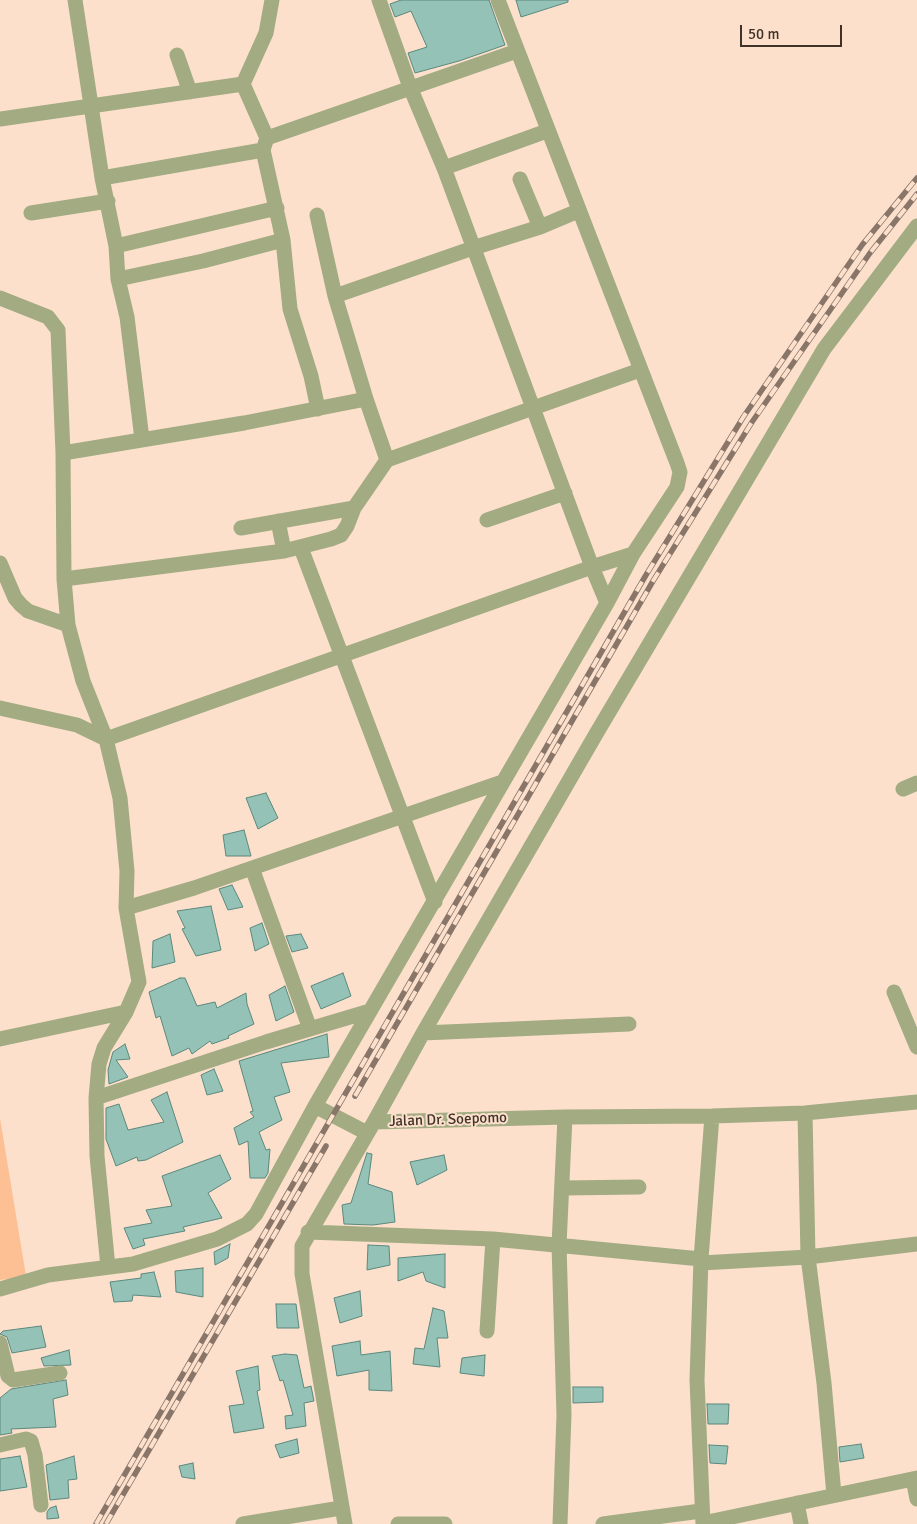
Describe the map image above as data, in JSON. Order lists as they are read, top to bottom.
{
  "streets": {
    "street": ["Jalan Dr. Soepomo"]
  },
  "scale_bar": "50 m"
}
